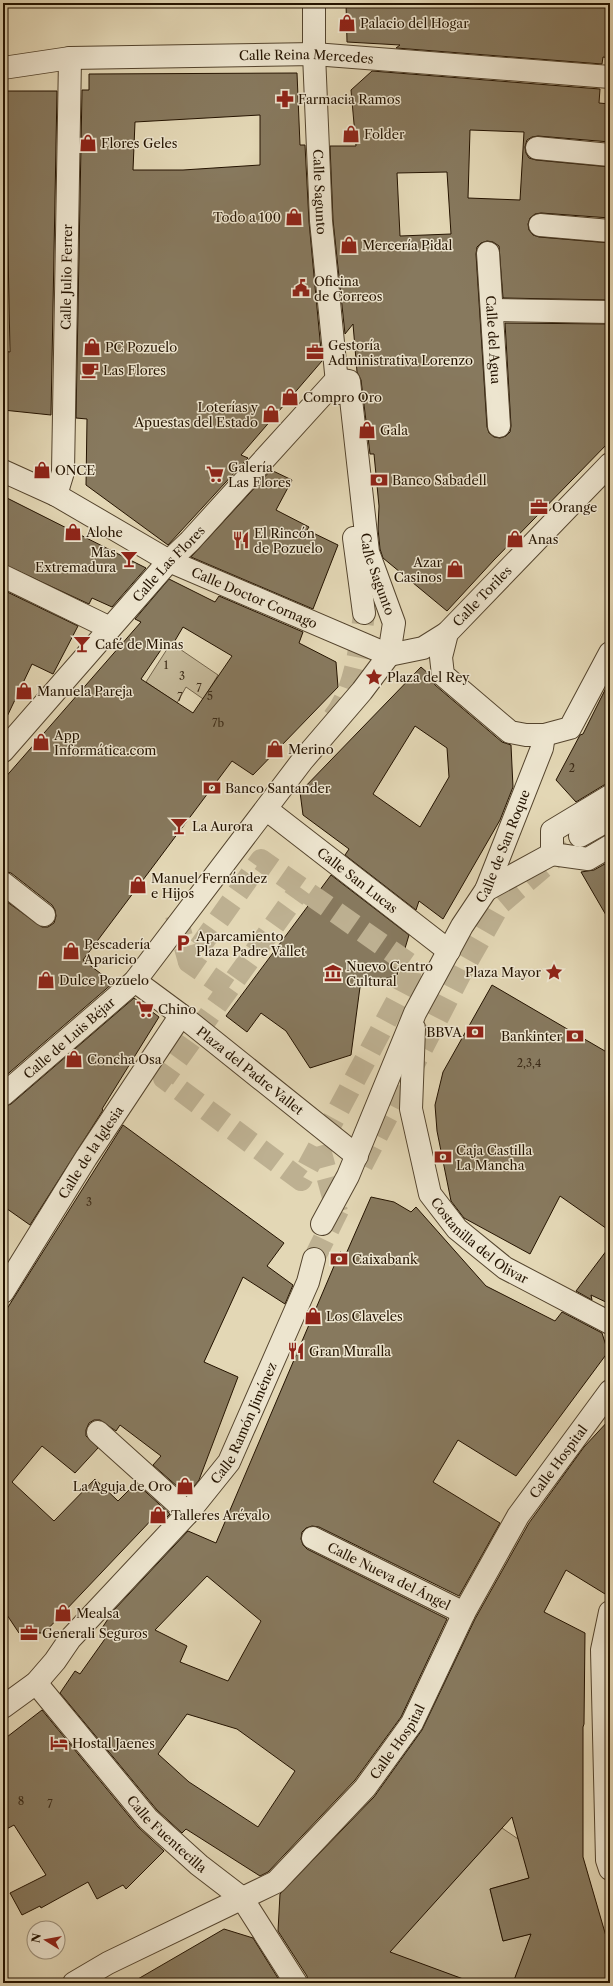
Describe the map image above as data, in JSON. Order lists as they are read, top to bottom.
{
  "streets": {
    "street": [
      "Calle Reina Mercedes",
      "Calle Sagunto",
      "Calle Julio Ferrer",
      "Calle del Agua",
      "Calle Las Flores",
      "Calle Toriles",
      "Calle Doctor Cornago",
      "Calle de San Roque",
      "Calle San Lucas",
      "Calle de Luis Béjar",
      "Plaza del Padre Vallet",
      "Calle de la Iglesia",
      "Costanilla del Olivar",
      "Calle Ramón Jiménez",
      "Calle Hospital",
      "Calle Nueva del Ángel",
      "Calle Fuentecilla"
    ]
  },
  "crossings": [
    ["Calle Reina Mercedes", "Calle Sagunto"],
    ["Calle Reina Mercedes", "Calle Julio Ferrer"],
    ["Calle Sagunto", "Calle Las Flores"],
    ["Calle Sagunto", "Calle Doctor Cornago"],
    ["Calle Sagunto", "Calle San Lucas"],
    ["Calle Julio Ferrer", "Calle Doctor Cornago"],
    ["Calle Las Flores", "Calle Doctor Cornago"],
    ["Calle Toriles", "Calle de San Roque"],
    ["Calle de San Roque", "Calle San Lucas"],
    ["Calle de Luis Béjar", "Plaza del Padre Vallet"],
    ["Plaza del Padre Vallet", "Calle de la Iglesia"],
    ["Calle Ramón Jiménez", "Calle Fuentecilla"],
    ["Calle Hospital", "Calle Nueva del Ángel"],
    ["Calle Hospital", "Calle Fuentecilla"]
  ],
  "places": {
    "shop": [
      "Palacio del Hogar",
      "Folder",
      "Flores Geles",
      "Todo a 100",
      "Mercería Pidal",
      "PC Pozuelo",
      "Compro Oro",
      "Loterías y Apuestas del Estado",
      "Gala",
      "ONCE",
      "Alohe",
      "Anas",
      "Azar Casinos",
      "Manuela Pareja",
      "App Informática.com",
      "Merino",
      "Manuel Fernández e Hijos",
      "Pescadería Aparicio",
      "Dulce Pozuelo",
      "Concha Osa",
      "Los Claveles",
      "La Aguja de Oro",
      "Talleres Arévalo",
      "Mealsa"
    ],
    "pharmacy": ["Farmacia Ramos"],
    "public building": ["Oficina de Correos"],
    "office": ["Gestoría Administrativa Lorenzo", "Orange", "Generali Seguros"],
    "cafe": ["Las Flores"],
    "supermarket": ["Galería Las Flores", "Chino"],
    "bank": [
      "Banco Sabadell",
      "Banco Santander",
      "BBVA",
      "Bankinter",
      "Caja Castilla La Mancha",
      "Caixabank"
    ],
    "restaurant": ["El Rincón de Pozuelo", "Gran Muralla"],
    "bar": ["Mas Extremadura", "Café de Minas", "La Aurora"],
    "place": ["Plaza del Rey", "Plaza Mayor"],
    "parking": ["Aparcamiento Plaza Padre Vallet"],
    "museum": ["Nuevo Centro Cultural"],
    "hotel": ["Hostal Jaenes"]
  },
  "house_numbers": [
    "1",
    "3",
    "7",
    "5",
    "7",
    "7b",
    "2",
    "2,3,4",
    "3",
    "8",
    "7"
  ],
  "north": "left"
}
